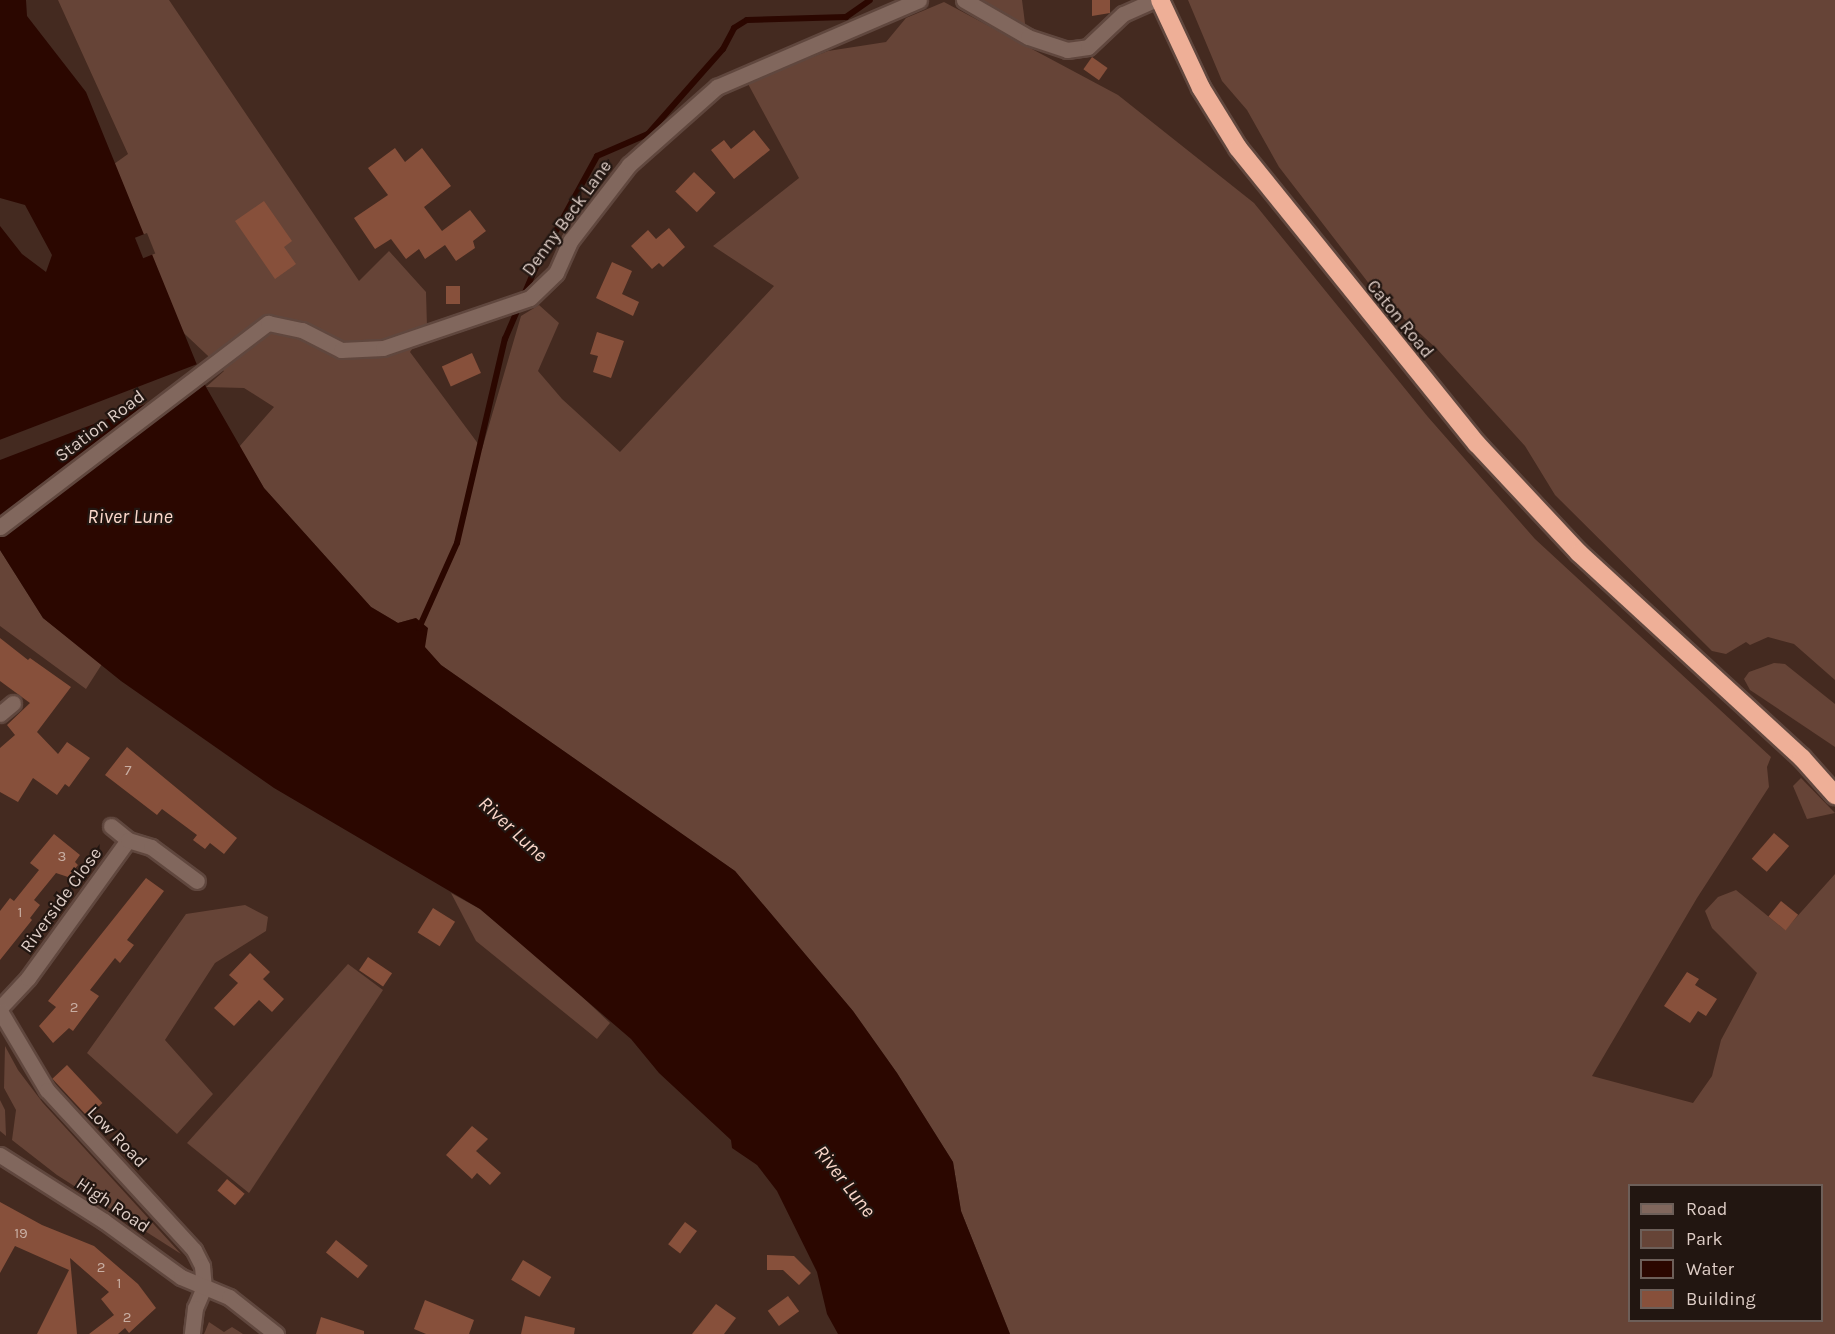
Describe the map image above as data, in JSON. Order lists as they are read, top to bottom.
{
  "streets": {
    "highway": ["Caton Road"],
    "street": [
      "Denny Beck Lane",
      "Station Road",
      "Riverside Close",
      "Low Road",
      "High Road"
    ]
  },
  "crossings": [
    ["Denny Beck Lane", "Station Road"],
    ["Riverside Close", "Low Road"],
    ["Low Road", "High Road"]
  ],
  "water": ["River Lune"],
  "house_numbers": [
    "7",
    "3",
    "1",
    "2",
    "19",
    "2",
    "1",
    "2"
  ],
  "legend": [
    "Road",
    "Park",
    "Water",
    "Building"
  ]
}
